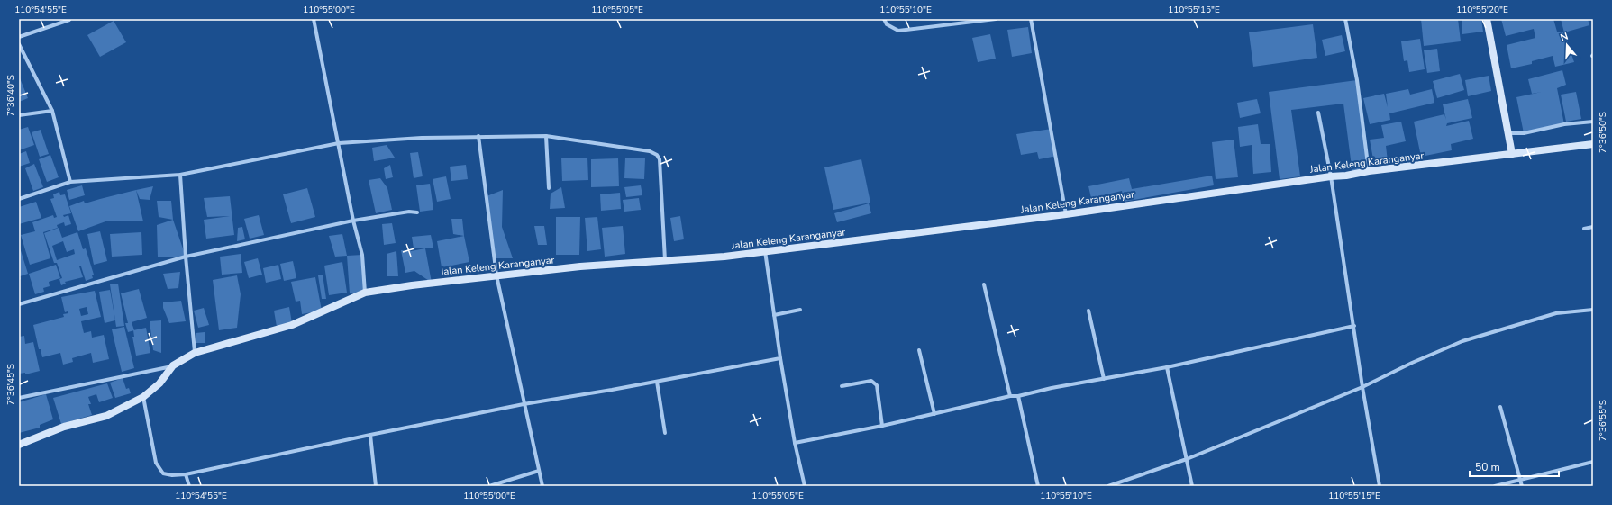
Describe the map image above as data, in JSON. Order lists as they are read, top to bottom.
{
  "streets": {
    "main road": ["Jalan Keleng Karanganyar"]
  },
  "scale_bar": "50 m",
  "north": "top",
  "coordinates": [
    "110°54'55\"E",
    "110°55'00\"E",
    "110°55'05\"E",
    "110°55'10\"E",
    "110°55'15\"E",
    "110°55'20\"E",
    "7°36'40\"S",
    "7°36'50\"S",
    "7°36'45\"S",
    "7°36'55\"S"
  ]
}
